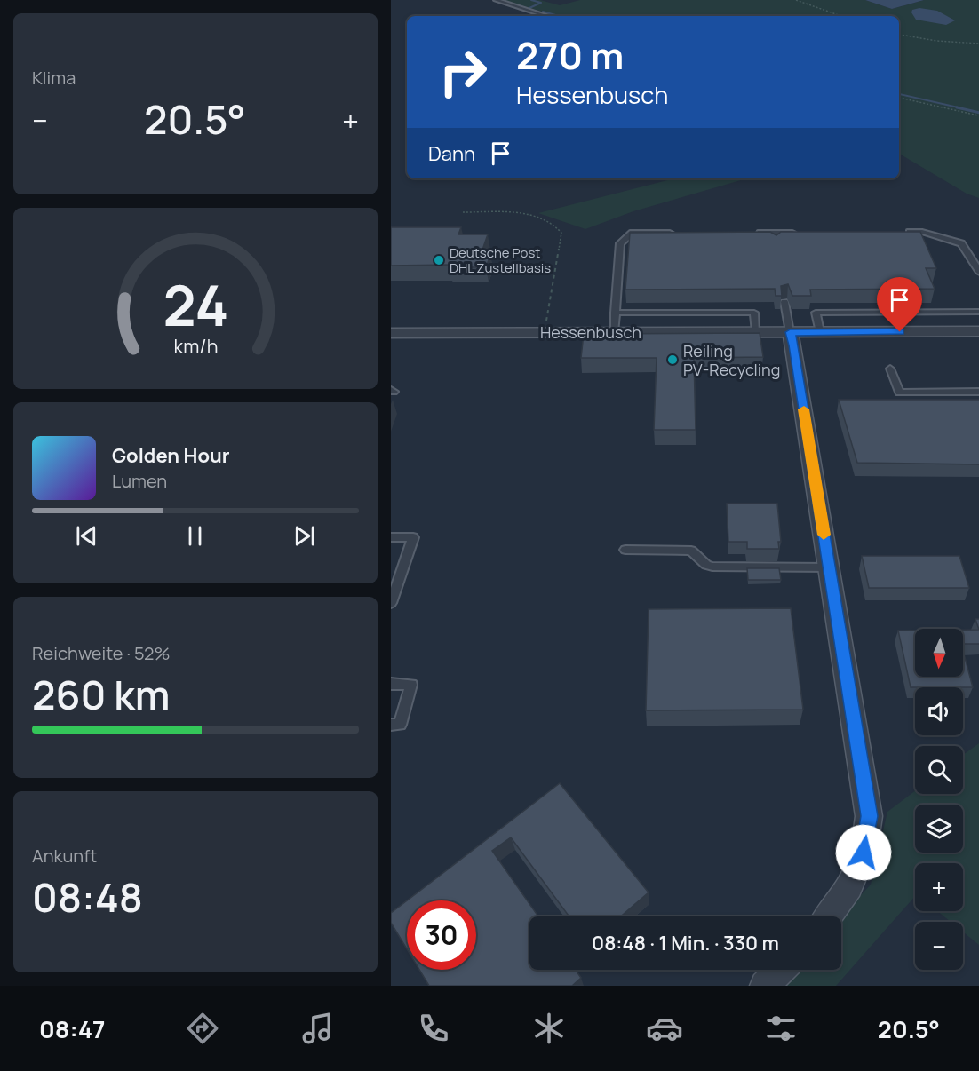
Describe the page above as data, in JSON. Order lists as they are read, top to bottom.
{
  "streets": {
    "street": ["Hessenbusch"]
  },
  "places": ["Deutsche Post DHL Zustellbasis", "Reiling PV-Recycling"],
  "north": "bottom",
  "page": {
    "tile": [
      "Klima",
      ["Reichweite · 52%", "260 km"],
      ["Ankunft", "08:48"]
    ],
    "turn": ["270 m", "Hessenbusch"],
    "heat": ["−", "20.5°", "+"],
    "then": "Dann",
    "song": ["Golden Hour", "Lumen"],
    "map_buttons": ["+", "−"],
    "limit": "30",
    "trip": "08:48 · 1 Min. · 330 m",
    "tabs": ["08:47", "20.5°"],
    "gauge": ["24", "km/h"]
  }
}
